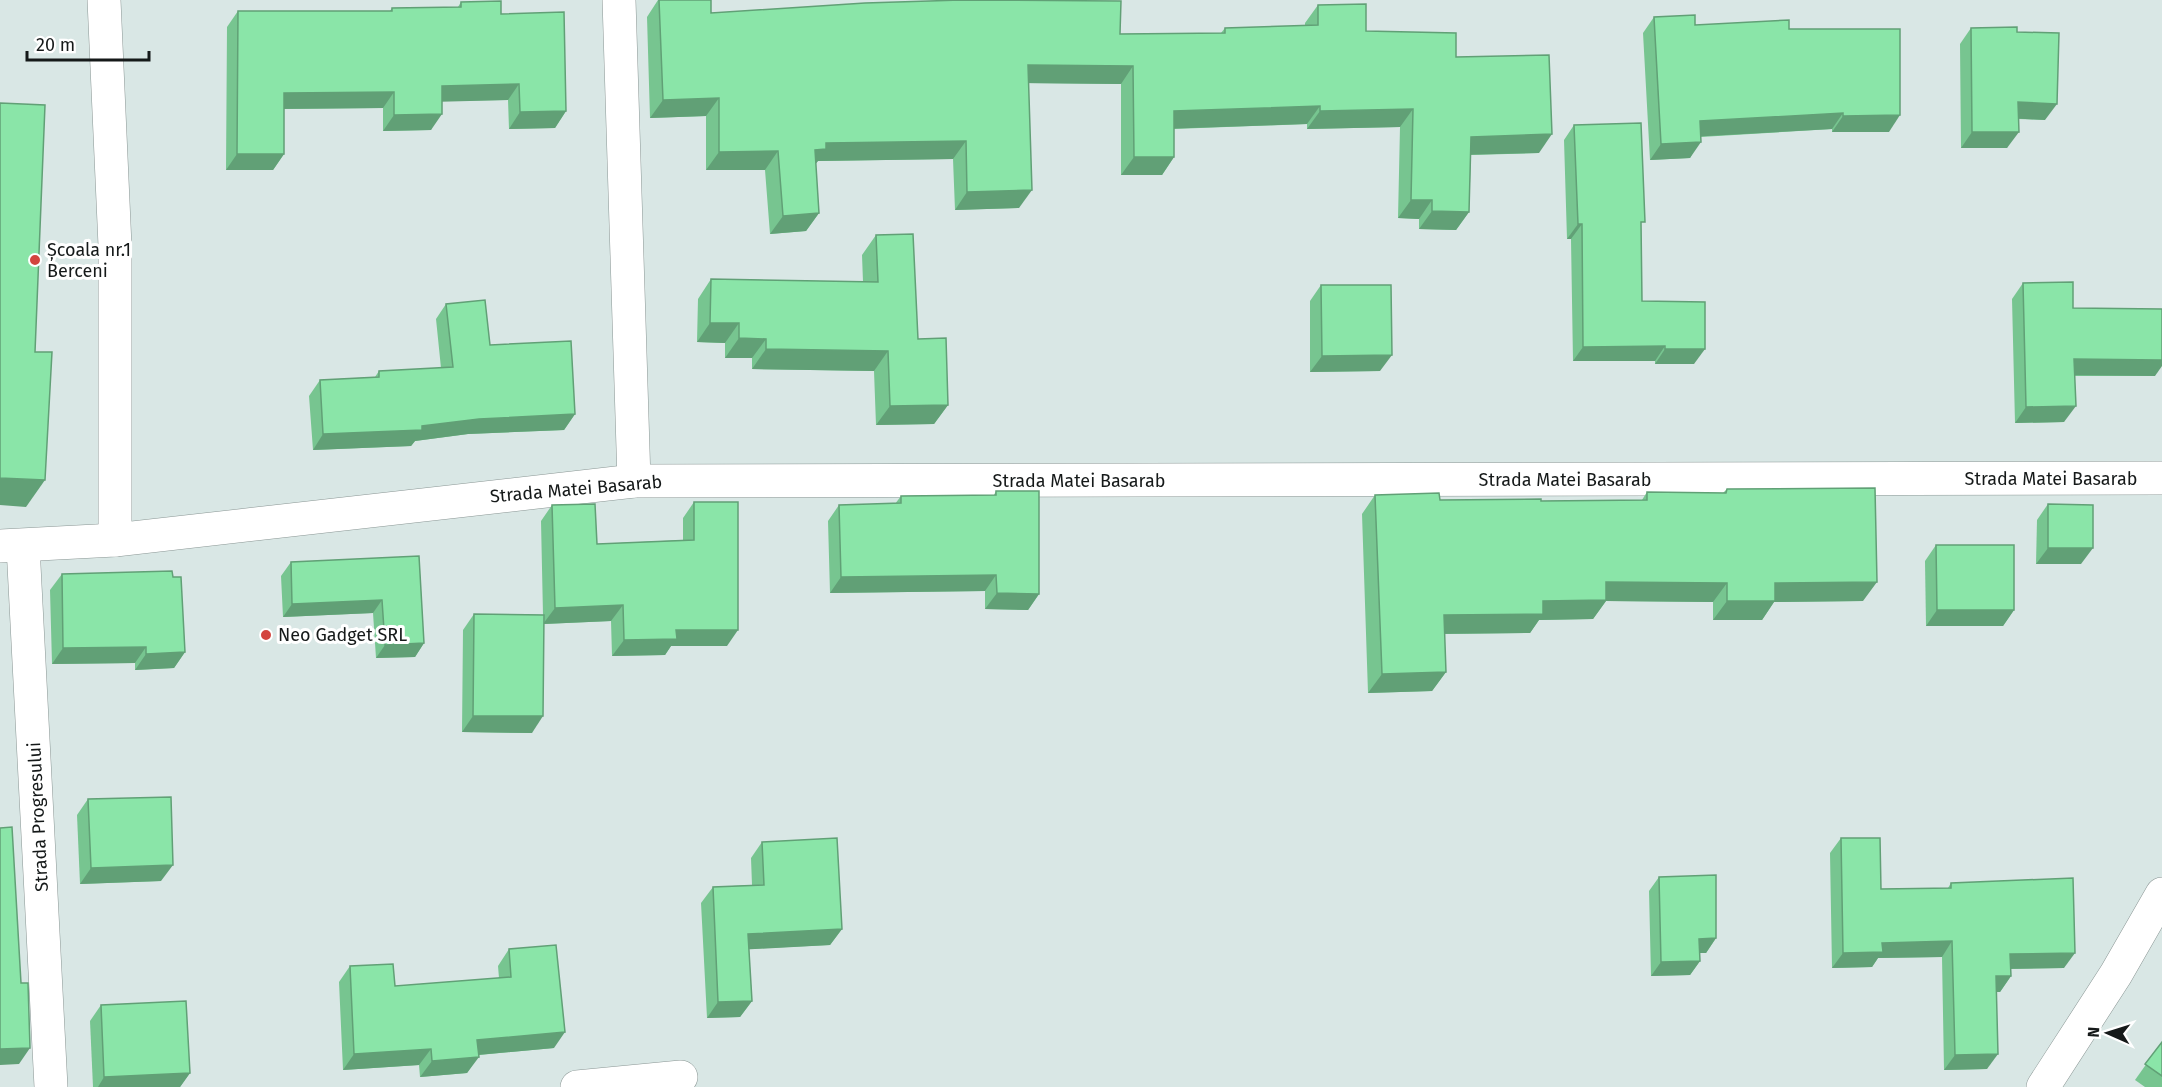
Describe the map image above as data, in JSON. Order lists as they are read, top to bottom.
{
  "streets": {
    "street": ["Strada Matei Basarab", "Strada Progresului"]
  },
  "crossings": [
    ["Strada Matei Basarab", "Strada Progresului"]
  ],
  "places": ["Școala nr.1 Berceni", "Neo Gadget SRL"],
  "scale_bar": "20 m",
  "north": "left"
}
